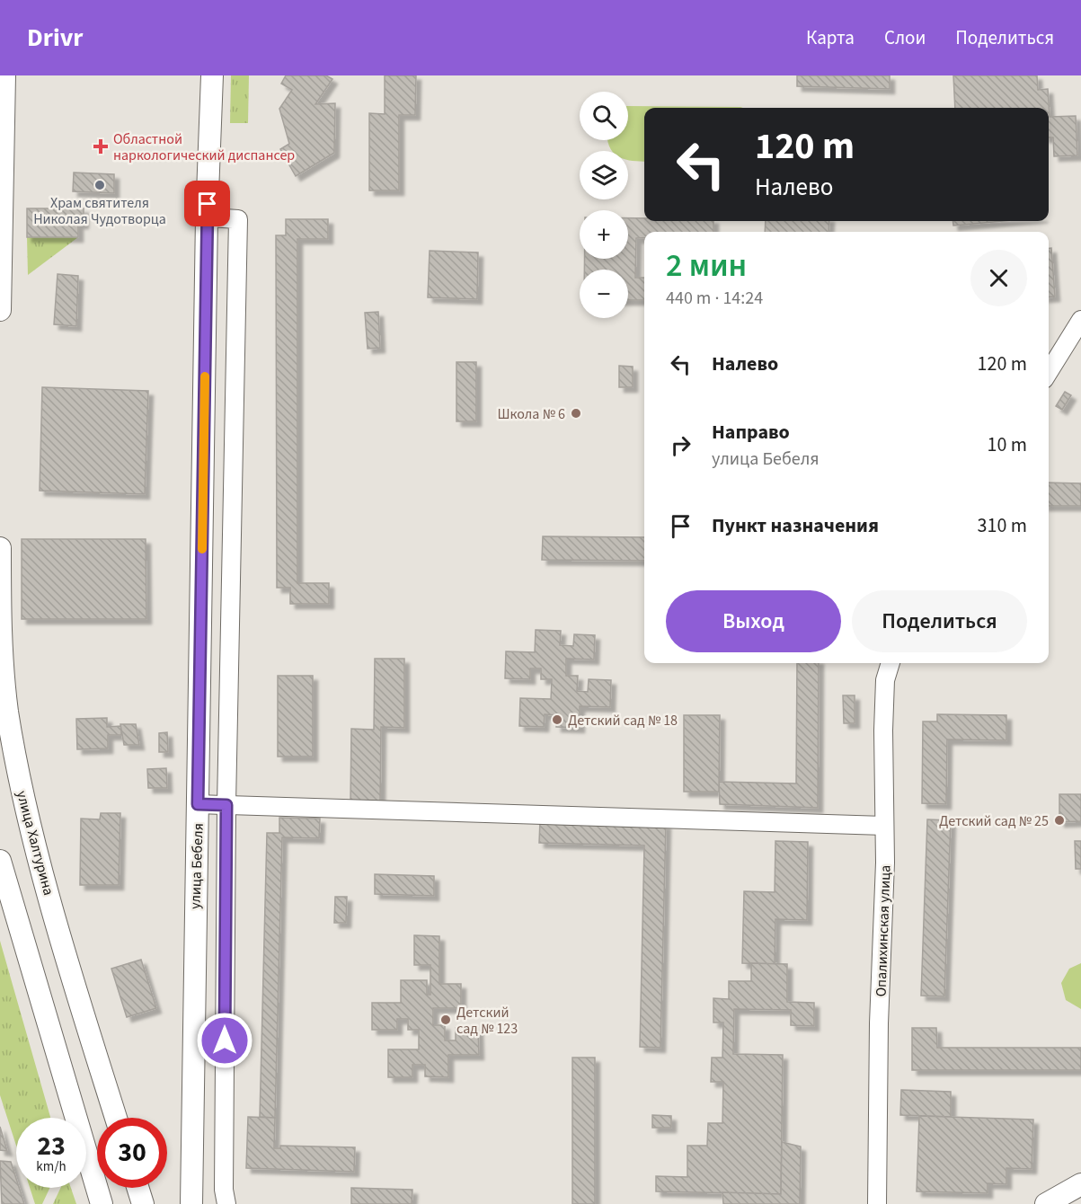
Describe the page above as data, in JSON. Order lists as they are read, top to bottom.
{
  "streets": {
    "main road": ["улица Халтурина", "улица Бебеля"],
    "street": ["Опалихинская улица"]
  },
  "places": {
    "health": ["Областной наркологический диспансер"],
    "other": [
      "Храм святителя Николая Чудотворца",
      "Школа № 6",
      "Детский сад № 18",
      "Детский сад № 25",
      "Детский сад № 123"
    ]
  },
  "page": {
    "header": "Drivr",
    "nav": ["Карта", "Слои", "Поделиться"],
    "map_buttons": ["+", "−"],
    "turn": ["120 m", "Налево"],
    "heading": ["2 мин", "440 m · 14:24"],
    "list": [
      {
        "name": "Налево",
        "value": "120 m"
      },
      {
        "name": "Направо",
        "note": "улица Бебеля",
        "value": "10 m"
      },
      {
        "name": "Пункт назначения",
        "value": "310 m"
      }
    ],
    "buttons": ["Выход", "Поделиться"],
    "speed": "23 km/h",
    "limit": "30"
  }
}
